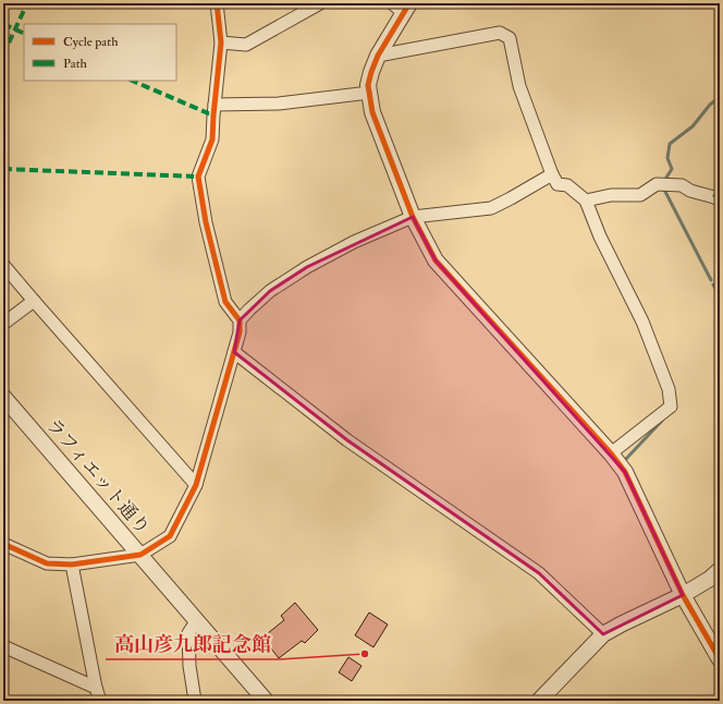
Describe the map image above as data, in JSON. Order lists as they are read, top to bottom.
{
  "streets": {
    "street": ["ラフィエット通り"]
  },
  "places": ["高山彦九郎記念館"],
  "legend": ["Cycle path", "Path"]
}
